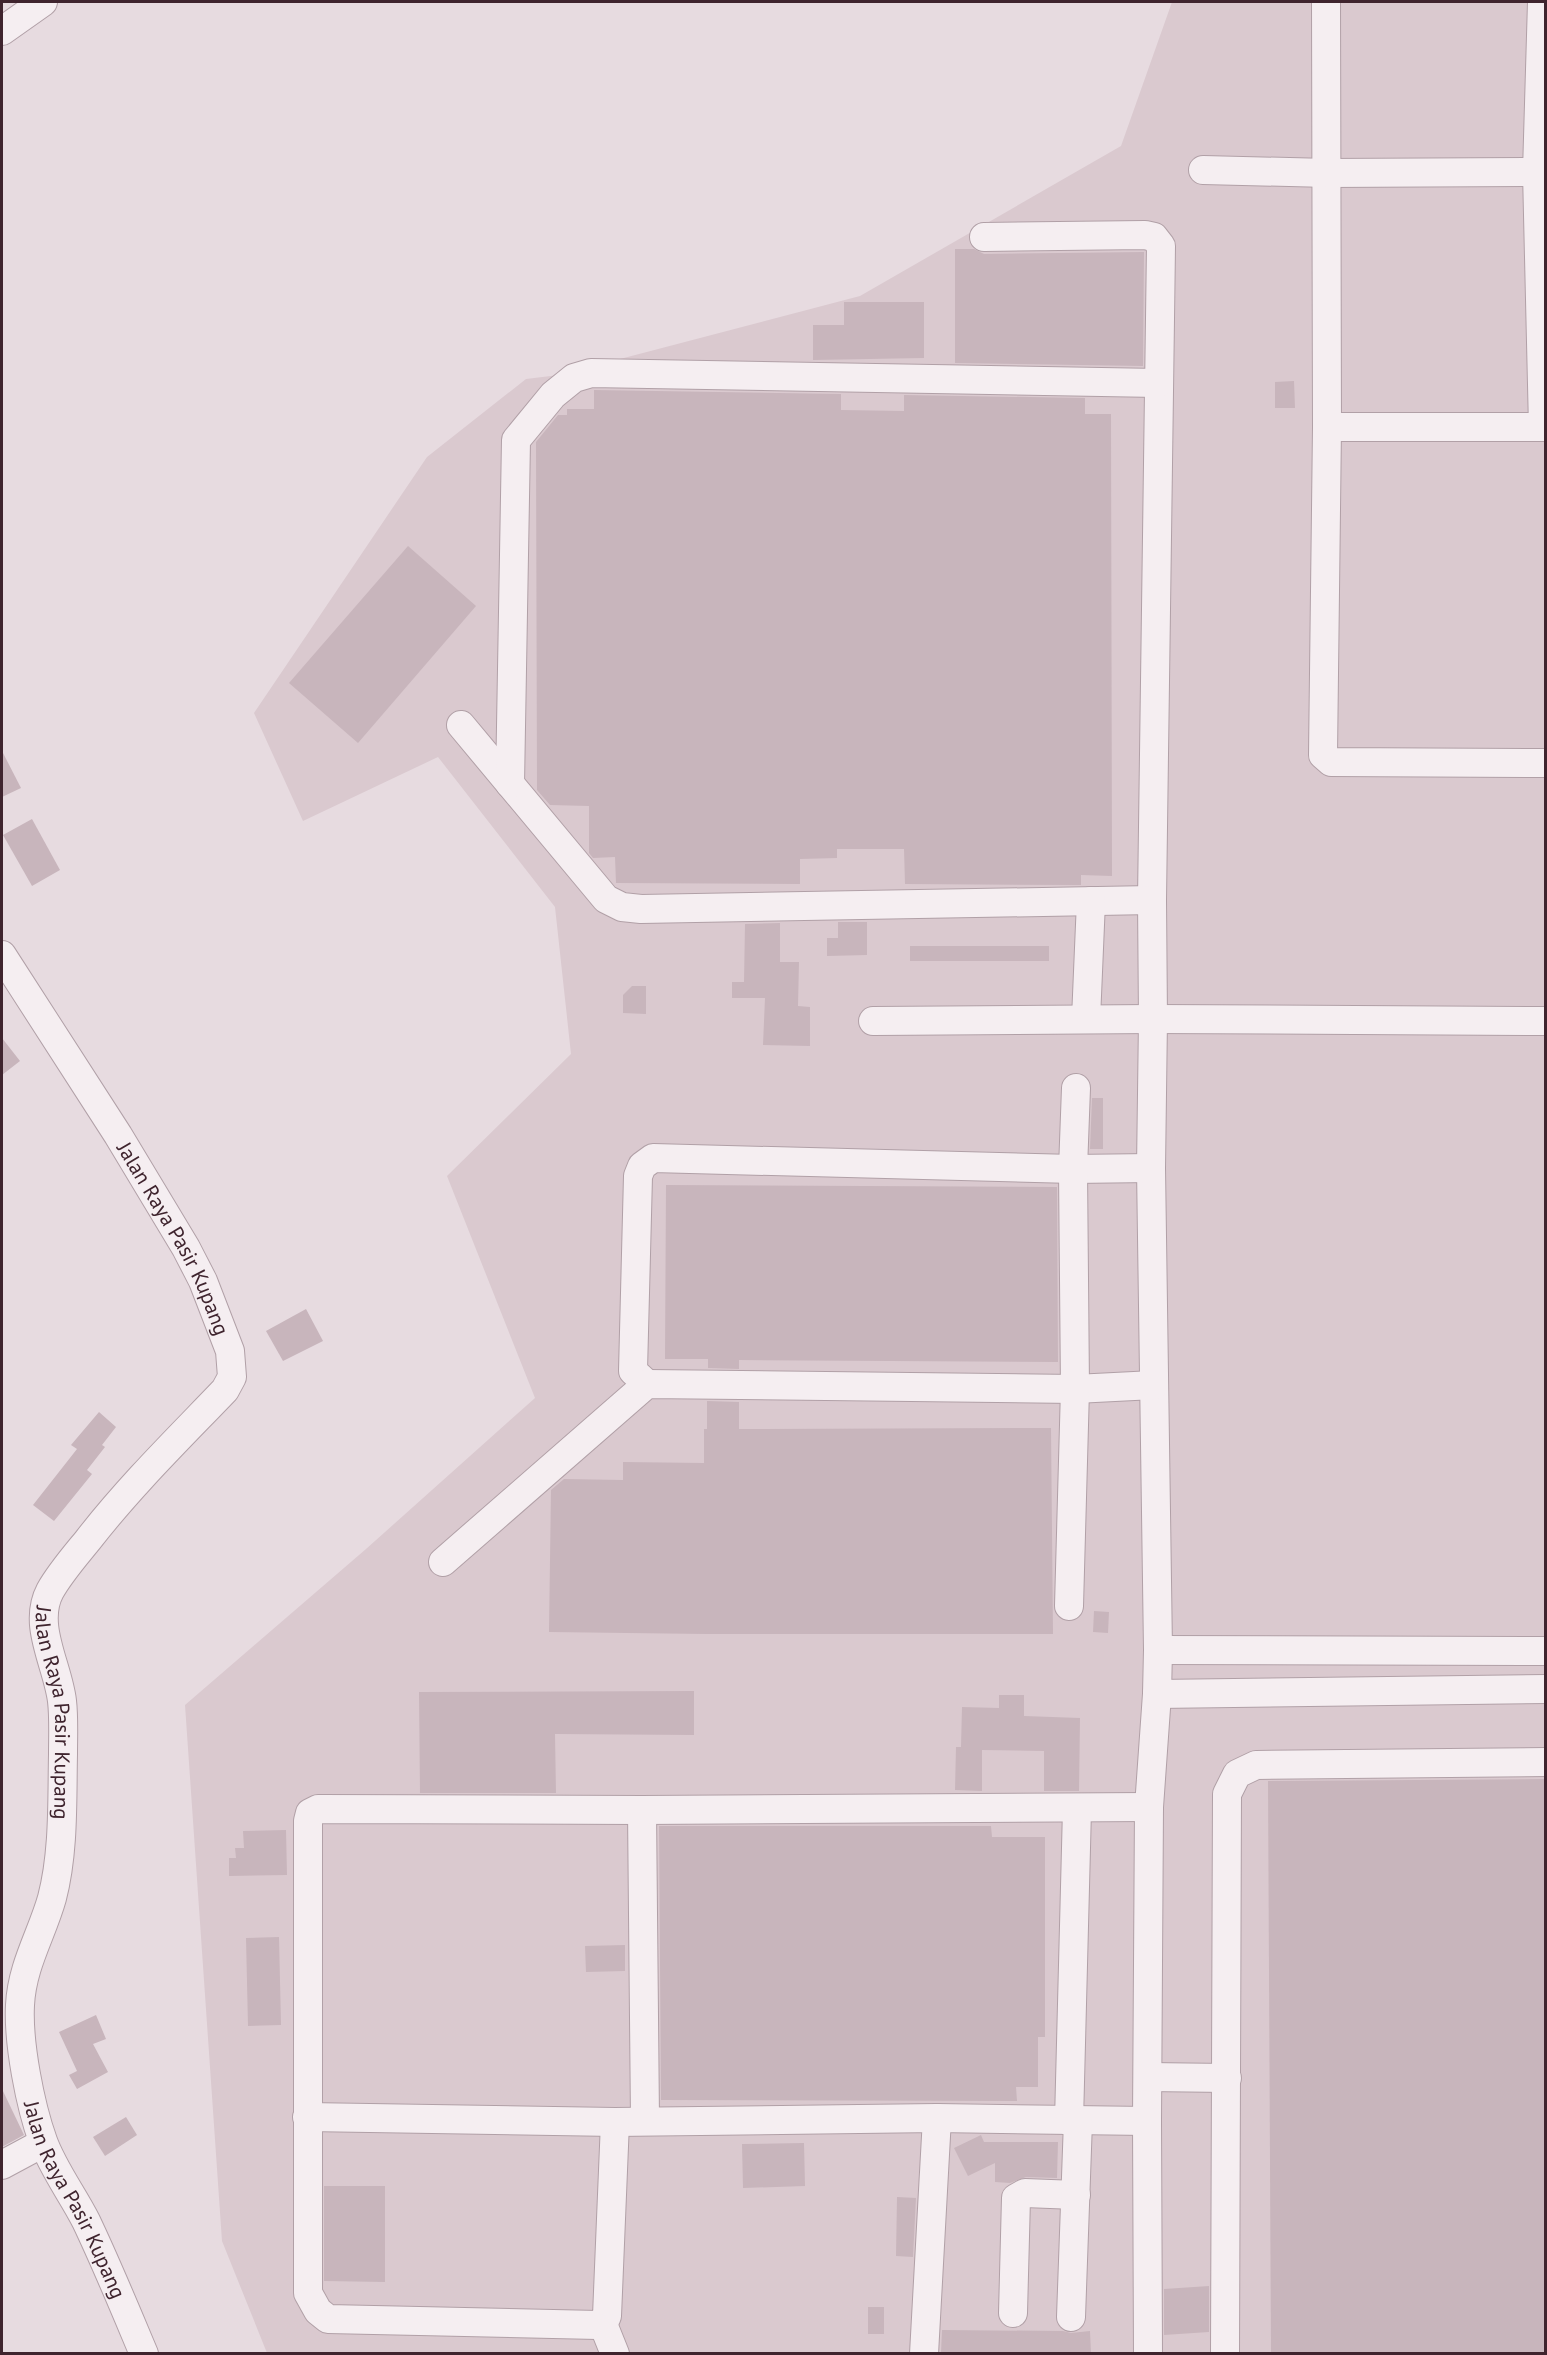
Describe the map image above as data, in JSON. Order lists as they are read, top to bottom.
{
  "streets": {
    "street": ["Jalan Raya Pasir Kupang"]
  }
}
